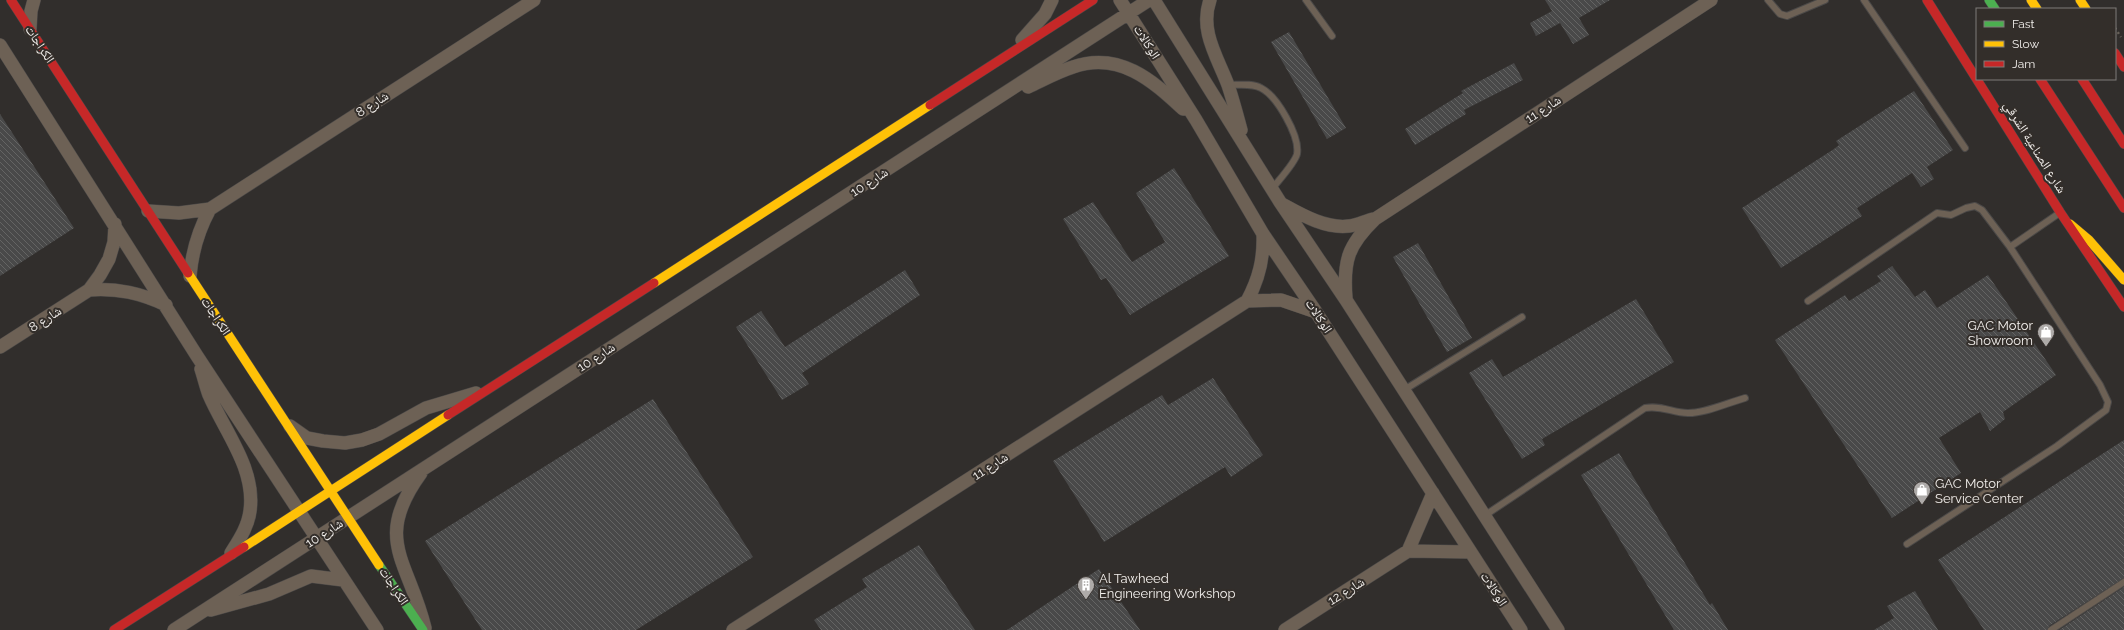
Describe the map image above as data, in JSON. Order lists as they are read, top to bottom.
{
  "streets": {
    "main road": ["الكراجات", "شارع الصناعية الشرقي"],
    "street": [
      "الوكالات",
      "شارع 8",
      "شارع 11",
      "شارع 10",
      "شارع 12"
    ]
  },
  "crossings": [
    ["الوكالات", "شارع 10"],
    ["الكراجات", "شارع 8"],
    ["الكراجات", "شارع 10"]
  ],
  "places": {
    "shop": ["GAC Motor Showroom", "GAC Motor Service Center"],
    "building": ["Al Tawheed Engineering Workshop"]
  },
  "legend": ["Fast", "Slow", "Jam"]
}
